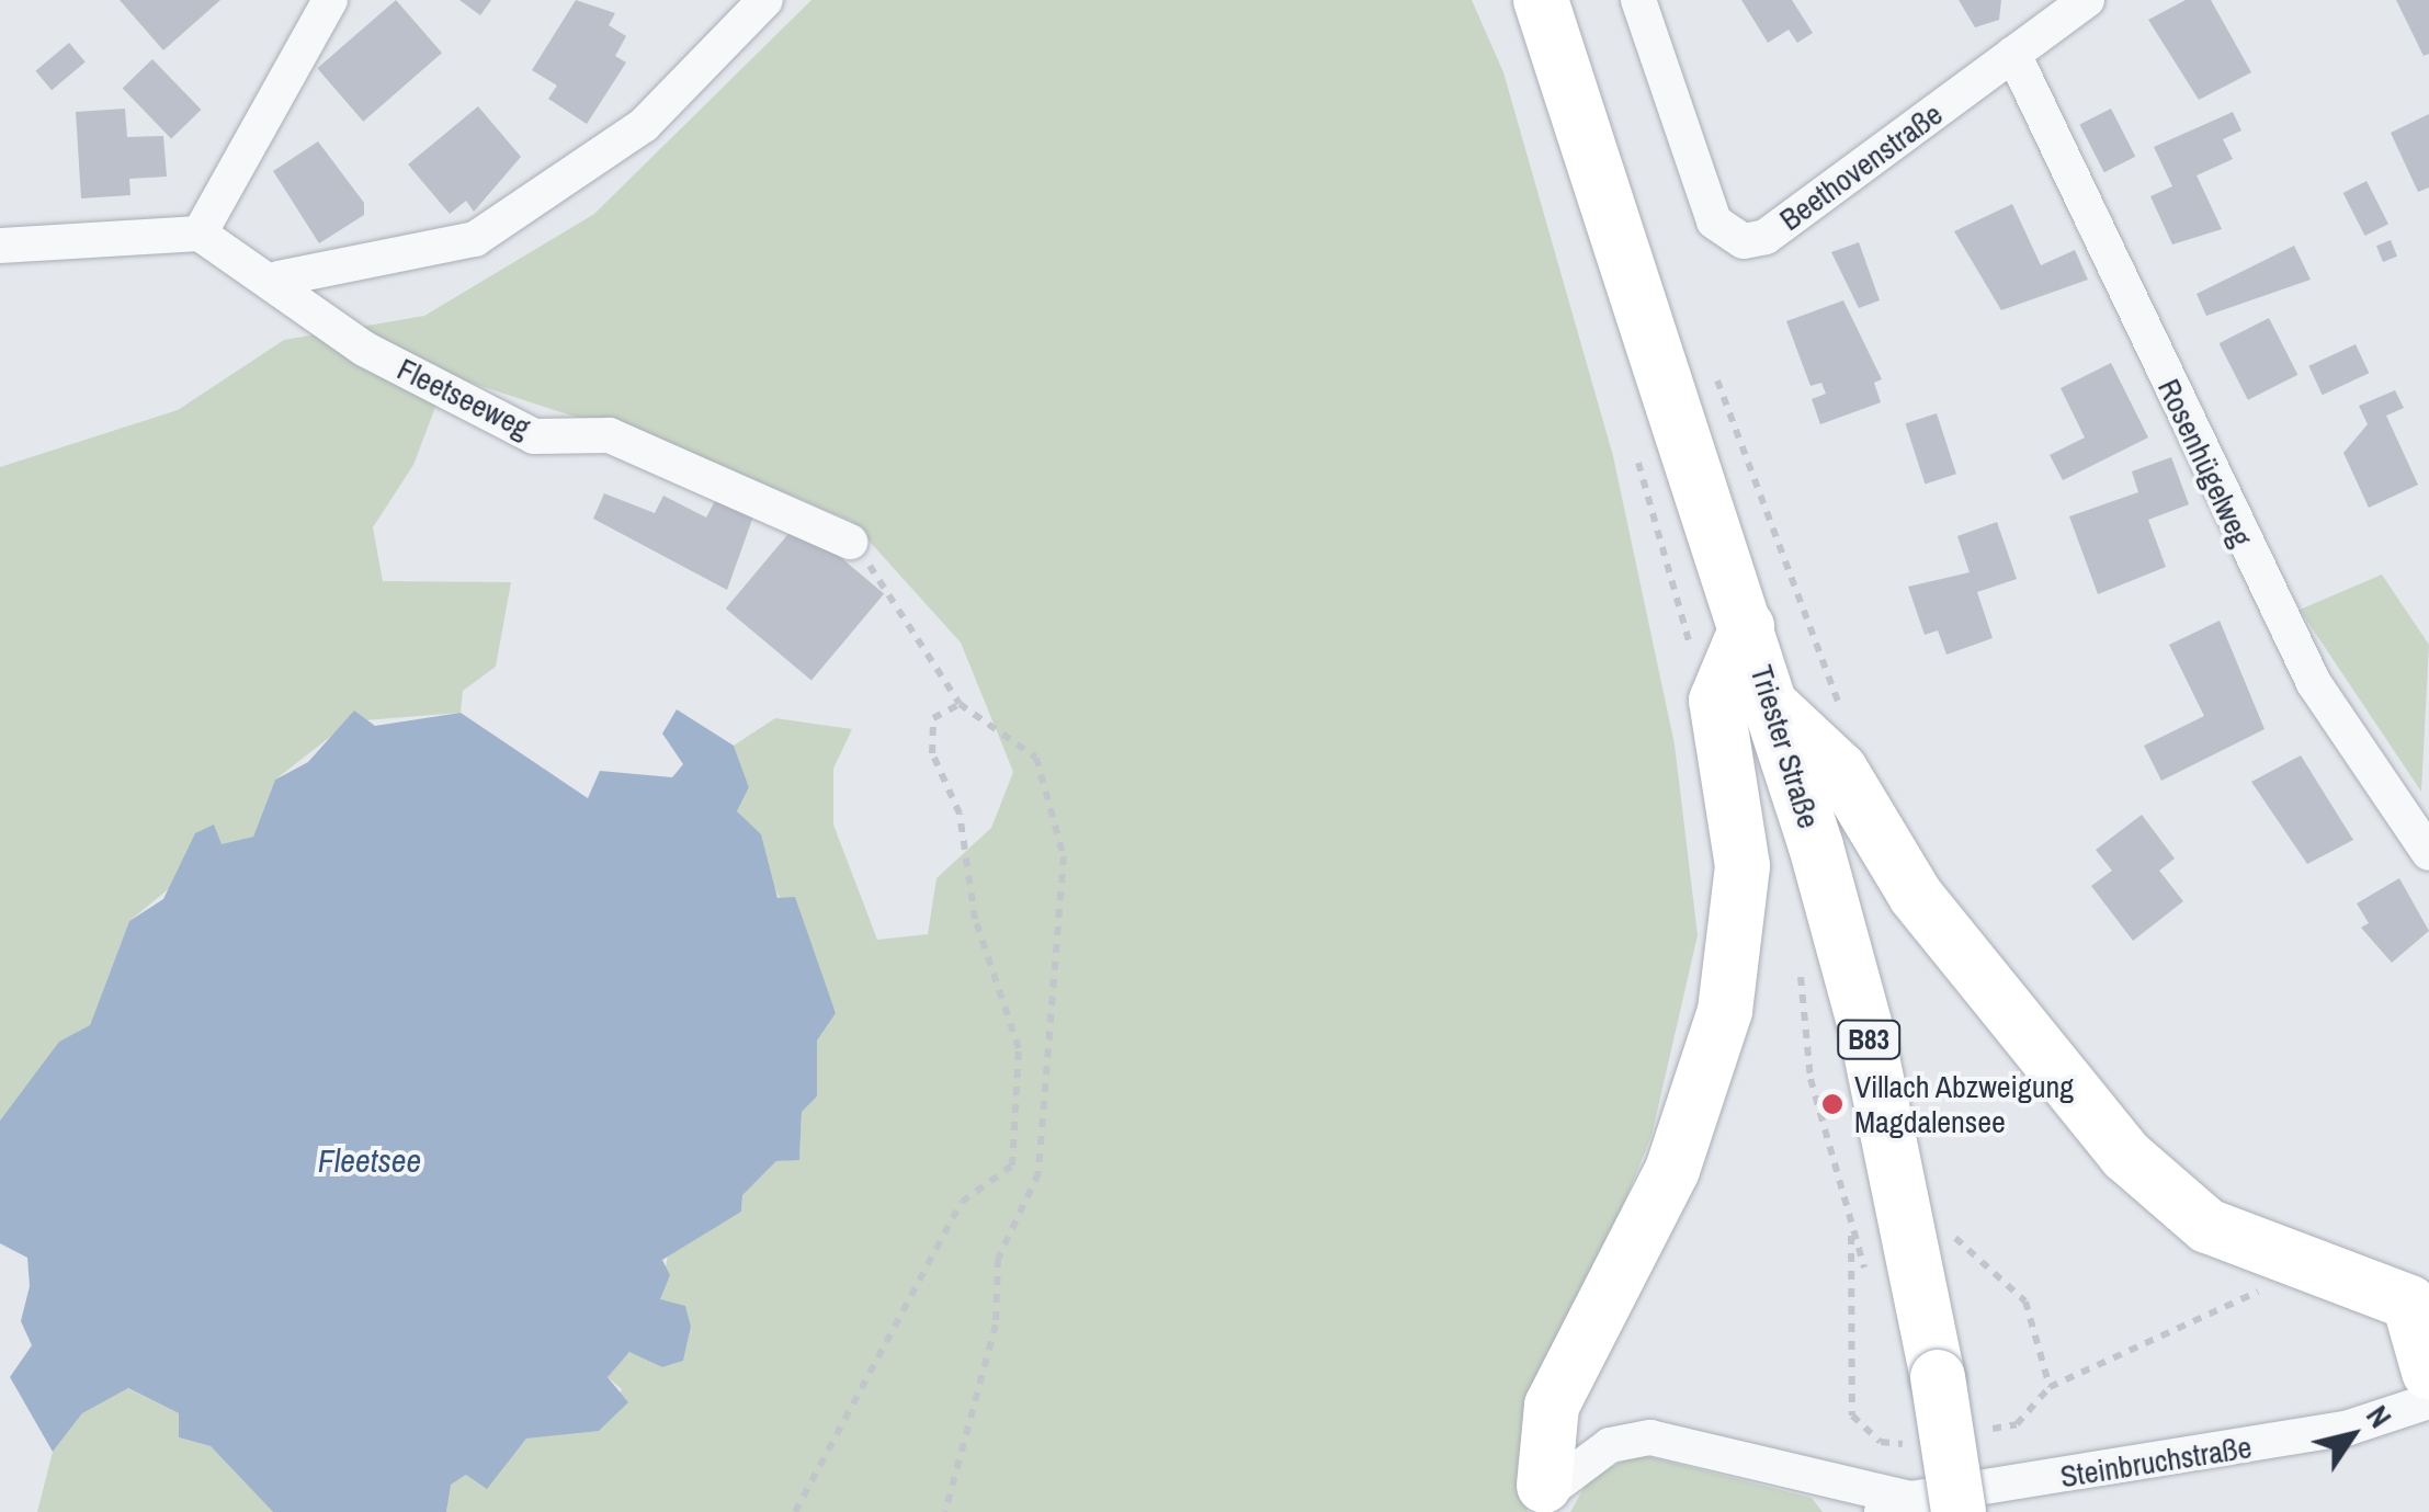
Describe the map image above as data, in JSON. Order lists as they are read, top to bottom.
{
  "streets": {
    "main road": ["Triester Straße", "B83"],
    "street": [
      "Beethovenstraße",
      "Fleetseeweg",
      "Rosenhügelweg",
      "Steinbruchstraße"
    ]
  },
  "crossings": [
    ["Beethovenstraße", "Rosenhügelweg"],
    ["Triester Straße", "Steinbruchstraße"]
  ],
  "water": ["Fleetsee"],
  "places": ["Villach Abzweigung Magdalensee"],
  "north": "top right"
}
